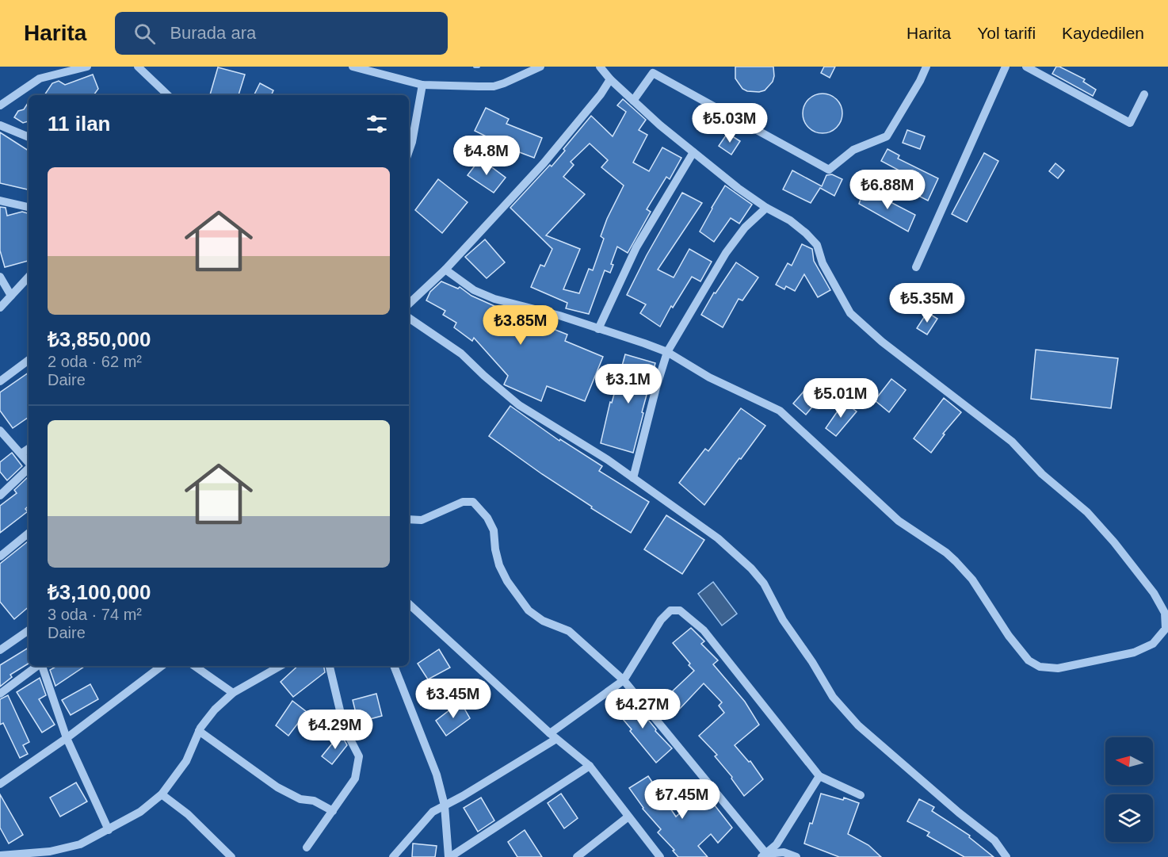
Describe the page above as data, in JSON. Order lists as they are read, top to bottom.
{
  "north": "left",
  "page": {
    "header": "Harita",
    "search": "Burada ara",
    "nav": ["Harita", "Yol tarifi", "Kaydedilen"],
    "heading": "11 ilan",
    "price": [
      "₺5.03M",
      "₺4.8M",
      "₺6.88M",
      "₺5.35M",
      "₺3.85M",
      "₺3.1M",
      "₺5.01M",
      "₺3.45M",
      "₺4.27M",
      "₺4.29M",
      "₺7.45M"
    ],
    "list": [
      {
        "name": "₺3,850,000",
        "note": "2 oda · 62 m² · Daire"
      },
      {
        "name": "₺3,100,000",
        "note": "3 oda · 74 m² · Daire"
      }
    ]
  }
}
